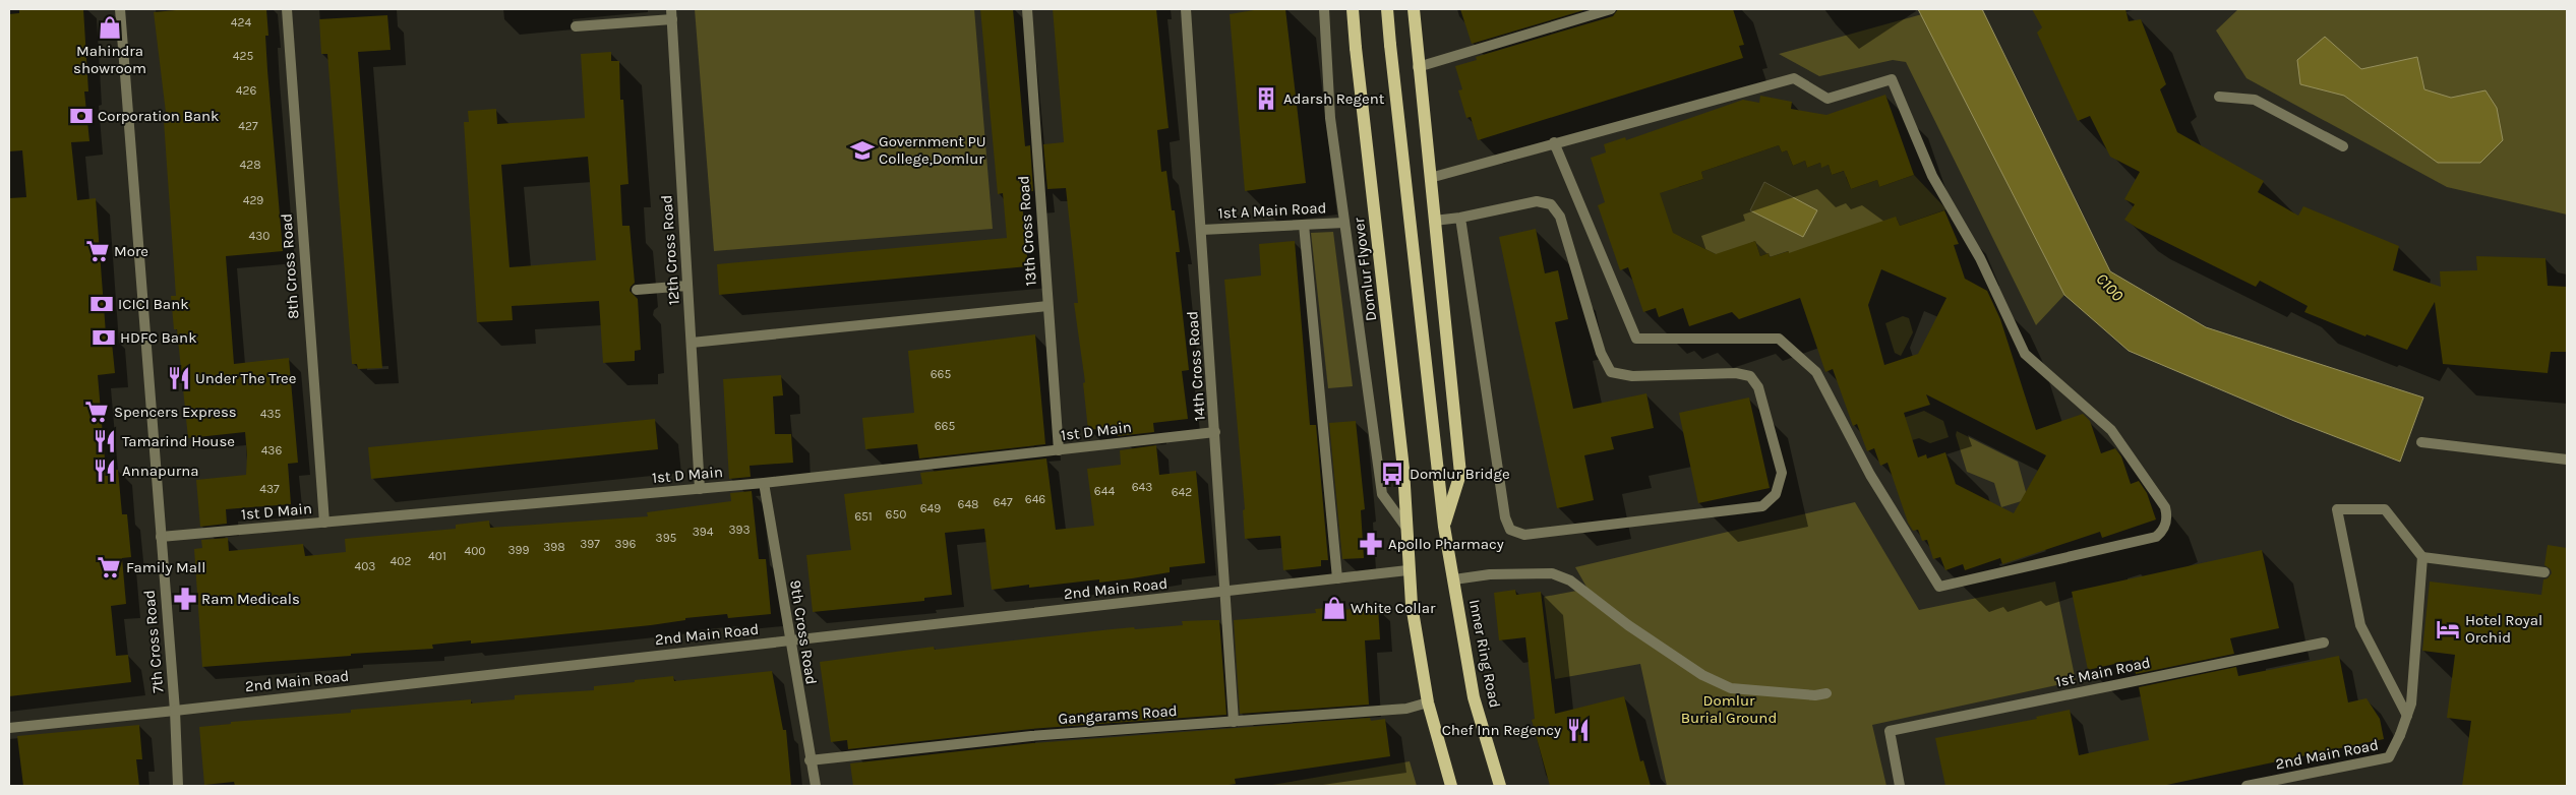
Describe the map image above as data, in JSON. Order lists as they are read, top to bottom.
{
  "streets": {
    "main road": ["Domlur Flyover", "Inner Ring Road"],
    "street": [
      "1st A Main Road",
      "13th Cross Road",
      "12th Cross Road",
      "8th Cross Road",
      "14th Cross Road",
      "1st D Main",
      "2nd Main Road",
      "9th Cross Road",
      "7th Cross Road",
      "1st Main Road",
      "Gangarams Road"
    ]
  },
  "crossings": [
    ["1st A Main Road", "14th Cross Road"],
    ["13th Cross Road", "1st D Main"],
    ["12th Cross Road", "1st D Main"],
    ["8th Cross Road", "1st D Main"],
    ["14th Cross Road", "1st D Main"],
    ["14th Cross Road", "2nd Main Road"],
    ["14th Cross Road", "Gangarams Road"],
    ["1st D Main", "9th Cross Road"],
    ["1st D Main", "7th Cross Road"],
    ["2nd Main Road", "9th Cross Road"],
    ["2nd Main Road", "7th Cross Road"],
    ["9th Cross Road", "Gangarams Road"]
  ],
  "water": ["C100"],
  "parks": ["Domlur Burial Ground"],
  "places": {
    "shop": ["Mahindra showroom", "White Collar"],
    "building": ["Adarsh Regent"],
    "bank": ["Corporation Bank", "ICICI Bank", "HDFC Bank"],
    "school or university": ["Government PU College,Domlur"],
    "supermarket": ["More", "Spencers Express", "Family Mall"],
    "restaurant": [
      "Under The Tree",
      "Tamarind House",
      "Annapurna",
      "Chef Inn Regency"
    ],
    "bus stop": ["Domlur Bridge"],
    "pharmacy": ["Apollo Pharmacy", "Ram Medicals"],
    "hotel": ["Hotel Royal Orchid"]
  },
  "house_numbers": [
    "424",
    "425",
    "426",
    "427",
    "428",
    "429",
    "430",
    "665",
    "435",
    "665",
    "436",
    "643",
    "437",
    "644",
    "642",
    "646",
    "647",
    "648",
    "649",
    "650",
    "651",
    "393",
    "394",
    "395",
    "397",
    "396",
    "398",
    "399",
    "400",
    "401",
    "402",
    "403"
  ]
}
